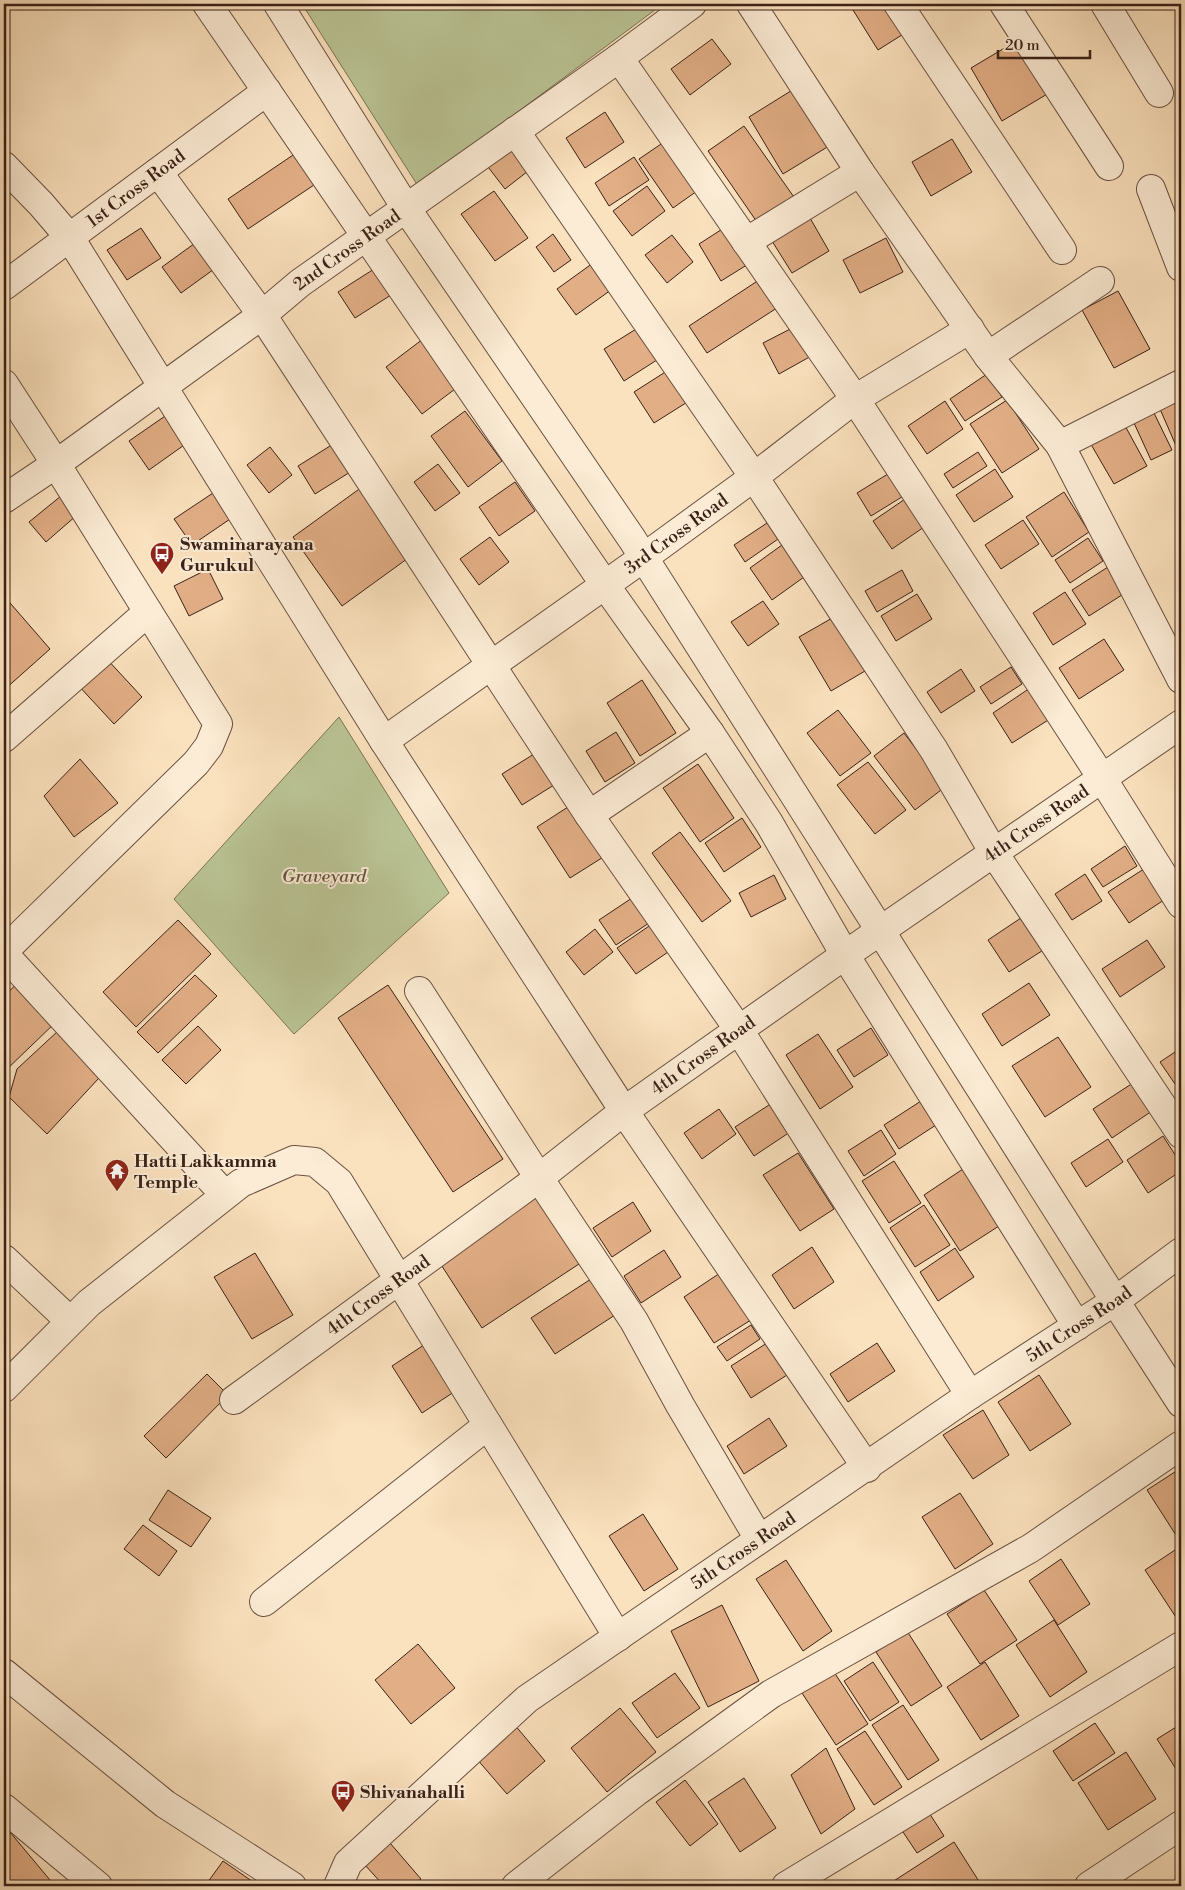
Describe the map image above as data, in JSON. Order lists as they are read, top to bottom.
{
  "streets": {
    "street": [
      "1st Cross Road",
      "2nd Cross Road",
      "3rd Cross Road",
      "4th Cross Road",
      "5th Cross Road"
    ]
  },
  "parks": ["Graveyard"],
  "places": {
    "bus stop": ["Swaminarayana Gurukul", "Shivanahalli"],
    "temple": ["Hatti Lakkamma Temple"]
  },
  "scale_bar": "20 m"
}
